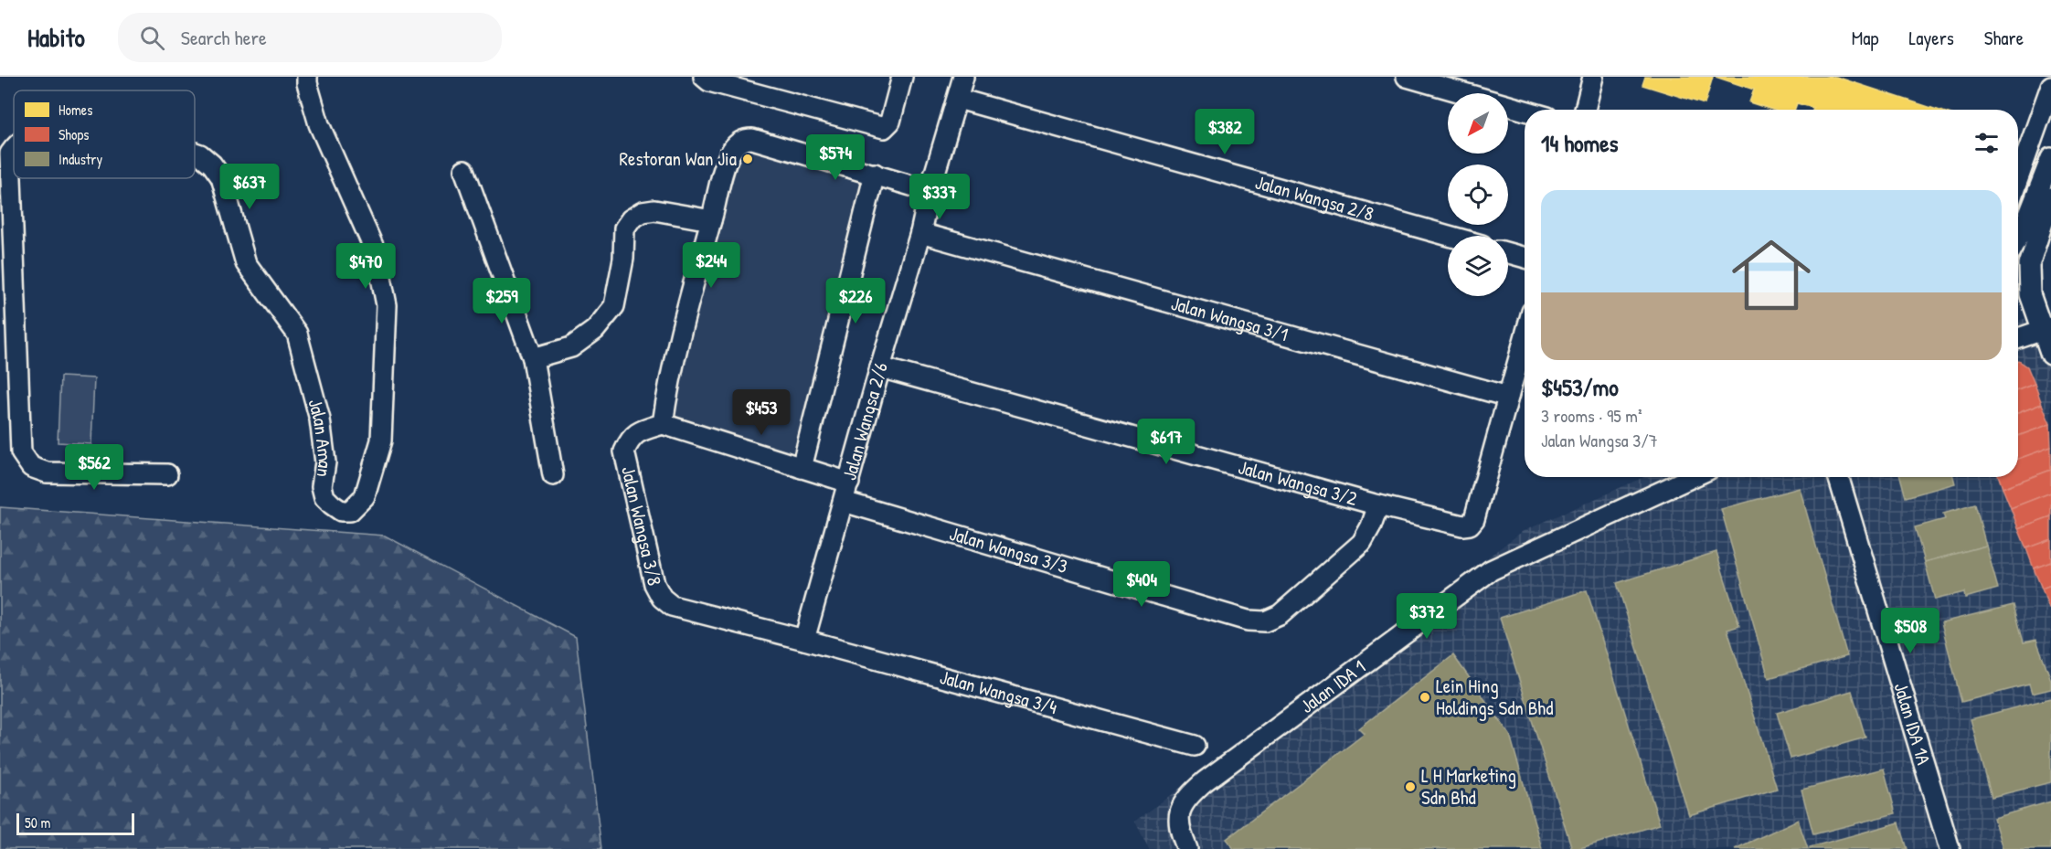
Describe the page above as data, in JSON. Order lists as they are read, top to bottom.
{
  "streets": {
    "street": [
      "Jalan Wangsa 2/8",
      "Jalan Wangsa 3/1",
      "Jalan Wangsa 2/6",
      "Jalan Aman",
      "Jalan Wangsa 3/2",
      "Jalan Wangsa 3/8",
      "Jalan Wangsa 3/3",
      "Jalan IDA 1",
      "Jalan Wangsa 3/4",
      "Jalan IDA 1A"
    ]
  },
  "crossings": [
    ["Jalan Wangsa 2/8", "Jalan Wangsa 2/6"],
    ["Jalan Wangsa 3/1", "Jalan Wangsa 2/6"],
    ["Jalan Wangsa 3/1", "Jalan Wangsa 3/2"],
    ["Jalan Wangsa 2/6", "Jalan Wangsa 3/2"],
    ["Jalan Wangsa 2/6", "Jalan Wangsa 3/8"],
    ["Jalan Wangsa 2/6", "Jalan Wangsa 3/3"],
    ["Jalan Wangsa 2/6", "Jalan Wangsa 3/4"],
    ["Jalan Wangsa 3/2", "Jalan Wangsa 3/3"],
    ["Jalan Wangsa 3/8", "Jalan Wangsa 3/4"]
  ],
  "places": ["Restoran Wan Jia", "Lein Hing Holdings Sdn Bhd", "L H Marketing Sdn Bhd"],
  "legend": ["Homes", "Shops", "Industry"],
  "scale_bar": "50 m",
  "north": "bottom left",
  "page": {
    "header": "Habito",
    "search": "Search here",
    "nav": ["Map", "Layers", "Share"],
    "price": [
      "$382",
      "$574",
      "$637",
      "$337",
      "$244",
      "$470",
      "$259",
      "$226",
      "$453",
      "$617",
      "$562",
      "$404",
      "$372",
      "$508"
    ],
    "heading": "14 homes",
    "list": [
      {
        "name": "$453/mo",
        "note": "3 rooms · 95 m² · Jalan Wangsa 3/7"
      }
    ],
    "scale": "50 m"
  }
}
